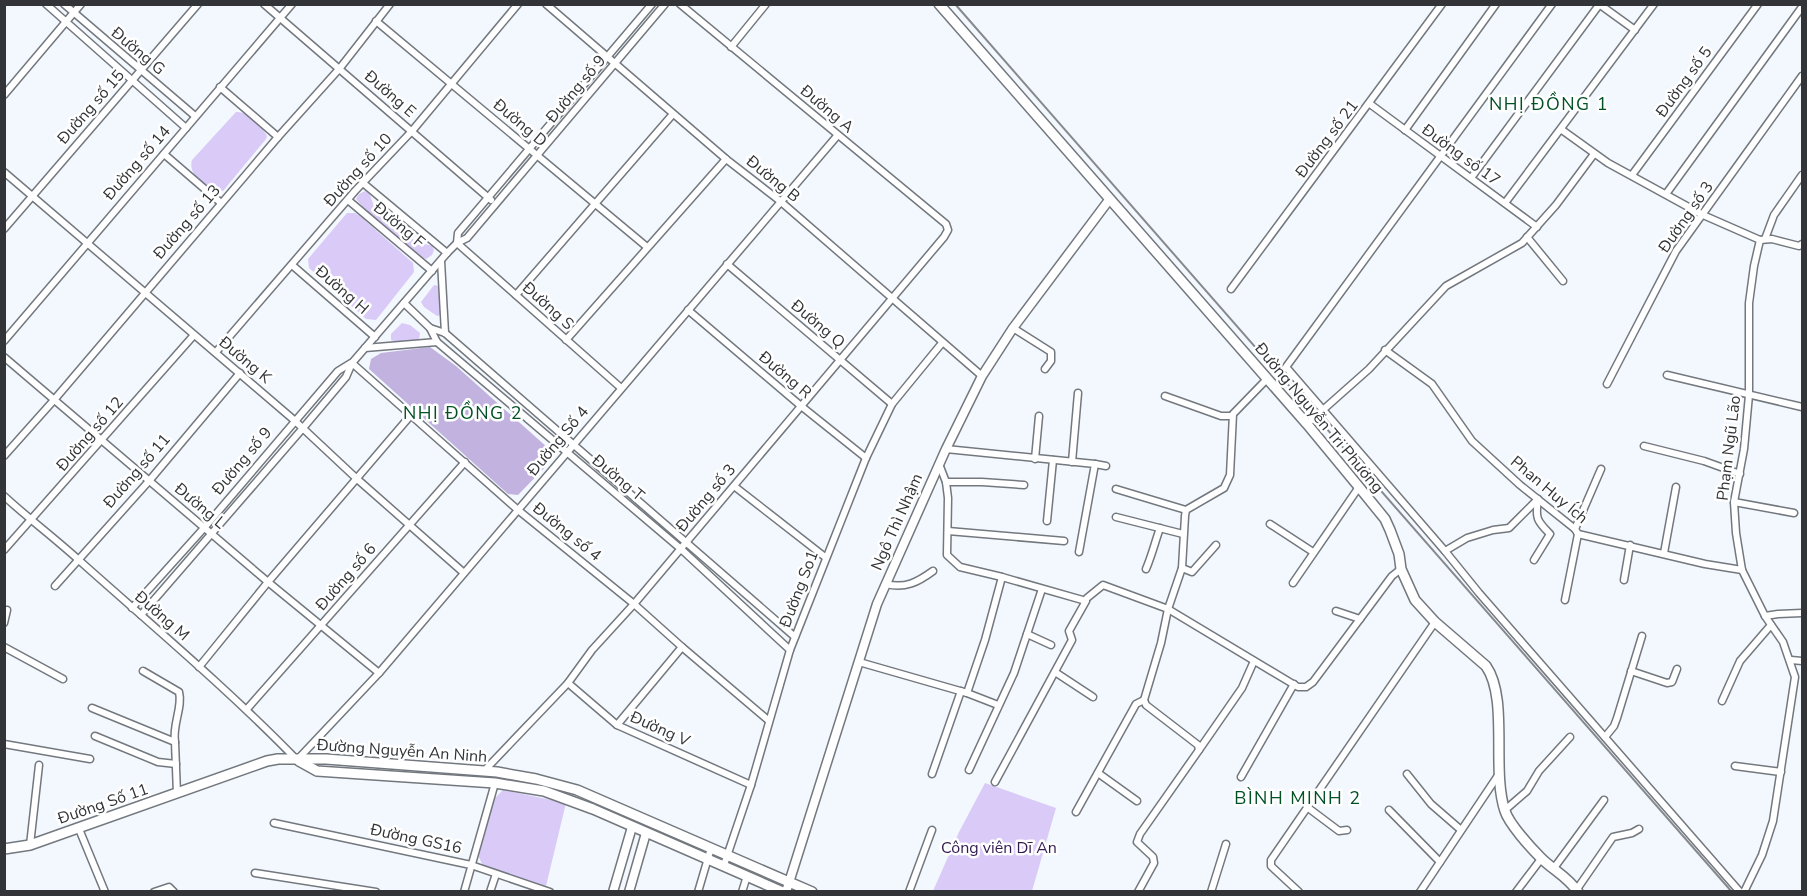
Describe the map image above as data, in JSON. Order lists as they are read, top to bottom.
{
  "streets": {
    "main road": ["Đường Nguyễn Tri Phương", "Đường Nguyễn An Ninh", "Đường Số 11"],
    "street": [
      "Đường G",
      "Đường số 5",
      "Đường số 9",
      "Đường E",
      "Đường số 15",
      "Đường A",
      "Đường D",
      "Đường số 21",
      "Đường số 17",
      "Đường số 14",
      "Đường số 10",
      "Đường B",
      "Đường số 3",
      "Đường số 13",
      "Đường F",
      "Đường H",
      "Đường S",
      "Đường Q",
      "Đường K",
      "Đường R",
      "Đường số 12",
      "Đường Số 4",
      "Phạm Ngũ Lão",
      "Đường số 11",
      "Đường T",
      "Phan Huy Ích",
      "Đường L",
      "Ngô Thì Nhậm",
      "Đường số 4",
      "Đường số 6",
      "Đường So1",
      "Đường M",
      "Đường V",
      "Đường GS16"
    ]
  },
  "crossings": [
    ["Đường G", "Đường số 15"],
    ["Đường G", "Đường số 14"],
    ["Đường số 9", "Đường E"],
    ["Đường số 9", "Đường D"],
    ["Đường số 9", "Đường B"],
    ["Đường số 9", "Đường F"],
    ["Đường số 9", "Đường H"],
    ["Đường số 9", "Đường S"],
    ["Đường số 9", "Đường K"],
    ["Đường số 9", "Đường T"],
    ["Đường số 9", "Đường L"],
    ["Đường số 9", "Đường số 4"],
    ["Đường số 9", "Đường M"],
    ["Đường E", "Đường số 14"],
    ["Đường E", "Đường số 10"],
    ["Đường E", "Đường số 13"],
    ["Đường số 15", "Đường K"],
    ["Đường A", "Đường số 3"],
    ["Đường A", "Đường Số 4"],
    ["Đường D", "Đường số 10"],
    ["Đường D", "Đường số 13"],
    ["Đường số 21", "Đường số 17"],
    ["Đường số 14", "Đường K"],
    ["Đường số 10", "Đường F"],
    ["Đường số 10", "Đường H"],
    ["Đường số 10", "Đường K"],
    ["Đường B", "Đường số 3"],
    ["Đường B", "Đường Số 4"],
    ["Đường B", "Ngô Thì Nhậm"],
    ["Đường B", "Đường So1"],
    ["Đường số 3", "Đường Q"],
    ["Đường số 3", "Đường R"],
    ["Đường số 3", "Đường T"],
    ["Đường số 3", "Đường số 4"],
    ["Đường số 3", "Đường V"],
    ["Đường số 3", "Đường Nguyễn An Ninh"],
    ["Đường số 13", "Đường K"],
    ["Đường số 13", "Đường L"],
    ["Đường S", "Đường Số 4"],
    ["Đường Q", "Đường Số 4"],
    ["Đường Q", "Đường So1"],
    ["Đường K", "Đường số 12"],
    ["Đường K", "Đường Số 4"],
    ["Đường K", "Đường số 11"],
    ["Đường K", "Đường số 6"],
    ["Đường R", "Đường Số 4"],
    ["Đường R", "Đường So1"],
    ["Đường Nguyễn Tri Phương", "Ngô Thì Nhậm"],
    ["Đường số 12", "Đường L"],
    ["Đường số 12", "Đường M"],
    ["Đường Số 4", "Đường T"],
    ["Đường Số 4", "Đường L"],
    ["Đường Số 4", "Đường số 4"],
    ["Đường Số 4", "Đường M"],
    ["Đường Số 4", "Đường Nguyễn An Ninh"],
    ["Đường Số 4", "Đường Số 11"],
    ["Phạm Ngũ Lão", "Phan Huy Ích"],
    ["Đường số 11", "Đường L"],
    ["Đường số 11", "Đường M"],
    ["Đường T", "Đường So1"],
    ["Đường L", "Đường số 6"],
    ["Ngô Thì Nhậm", "Đường Nguyễn An Ninh"],
    ["Đường số 4", "Đường số 6"],
    ["Đường số 4", "Đường So1"],
    ["Đường số 6", "Đường M"],
    ["Đường So1", "Đường V"],
    ["Đường So1", "Đường Nguyễn An Ninh"],
    ["Đường M", "Đường Nguyễn An Ninh"],
    ["Đường M", "Đường Số 11"],
    ["Đường Nguyễn An Ninh", "Đường Số 11"]
  ],
  "districts": ["NHỊ ĐỒNG 1", "NHỊ ĐỒNG 2", "BÌNH MINH 2"],
  "parks": ["Công viên Dĩ An"]
}
